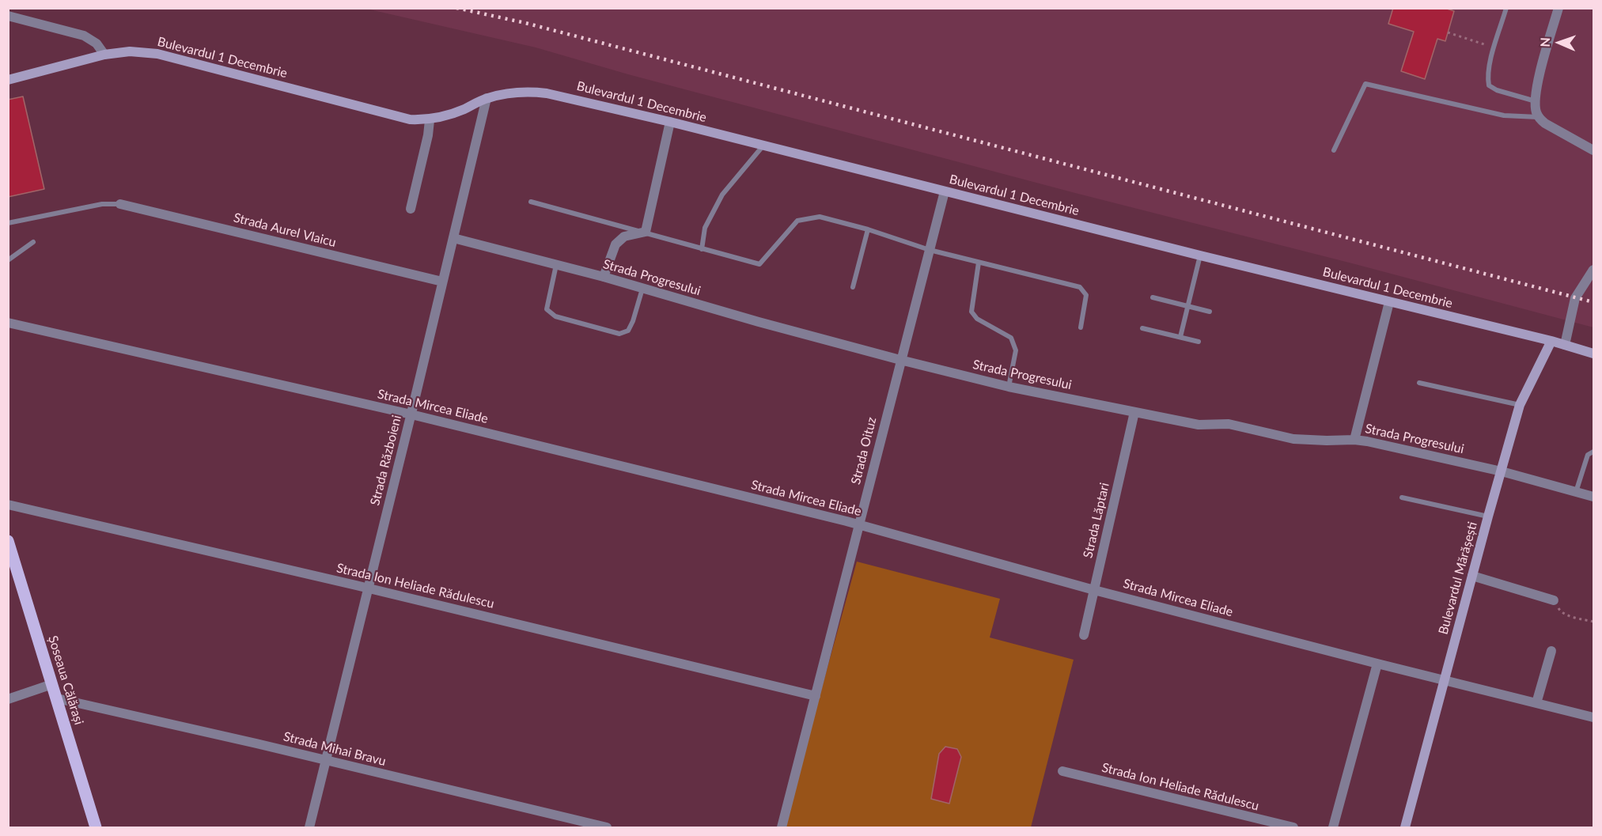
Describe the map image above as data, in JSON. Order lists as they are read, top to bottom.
{
  "streets": {
    "main road": ["Șoseaua Călărași"],
    "street": [
      "Bulevardul 1 Decembrie",
      "Strada Aurel Vlaicu",
      "Strada Progresului",
      "Strada Mircea Eliade",
      "Strada Oituz",
      "Strada Războieni",
      "Strada Lăptari",
      "Bulevardul Mărășești",
      "Strada Ion Heliade Rădulescu",
      "Strada Mihai Bravu"
    ]
  },
  "crossings": [
    ["Bulevardul 1 Decembrie", "Strada Oituz"],
    ["Bulevardul 1 Decembrie", "Strada Războieni"],
    ["Bulevardul 1 Decembrie", "Bulevardul Mărășești"],
    ["Strada Aurel Vlaicu", "Strada Războieni"],
    ["Strada Progresului", "Strada Oituz"],
    ["Strada Progresului", "Strada Războieni"],
    ["Strada Progresului", "Strada Lăptari"],
    ["Strada Progresului", "Bulevardul Mărășești"],
    ["Strada Mircea Eliade", "Strada Oituz"],
    ["Strada Mircea Eliade", "Strada Războieni"],
    ["Strada Mircea Eliade", "Strada Lăptari"],
    ["Strada Mircea Eliade", "Bulevardul Mărășești"],
    ["Strada Oituz", "Strada Ion Heliade Rădulescu"],
    ["Strada Războieni", "Strada Ion Heliade Rădulescu"],
    ["Strada Războieni", "Strada Mihai Bravu"],
    ["Șoseaua Călărași", "Strada Mihai Bravu"]
  ],
  "north": "left"
}
